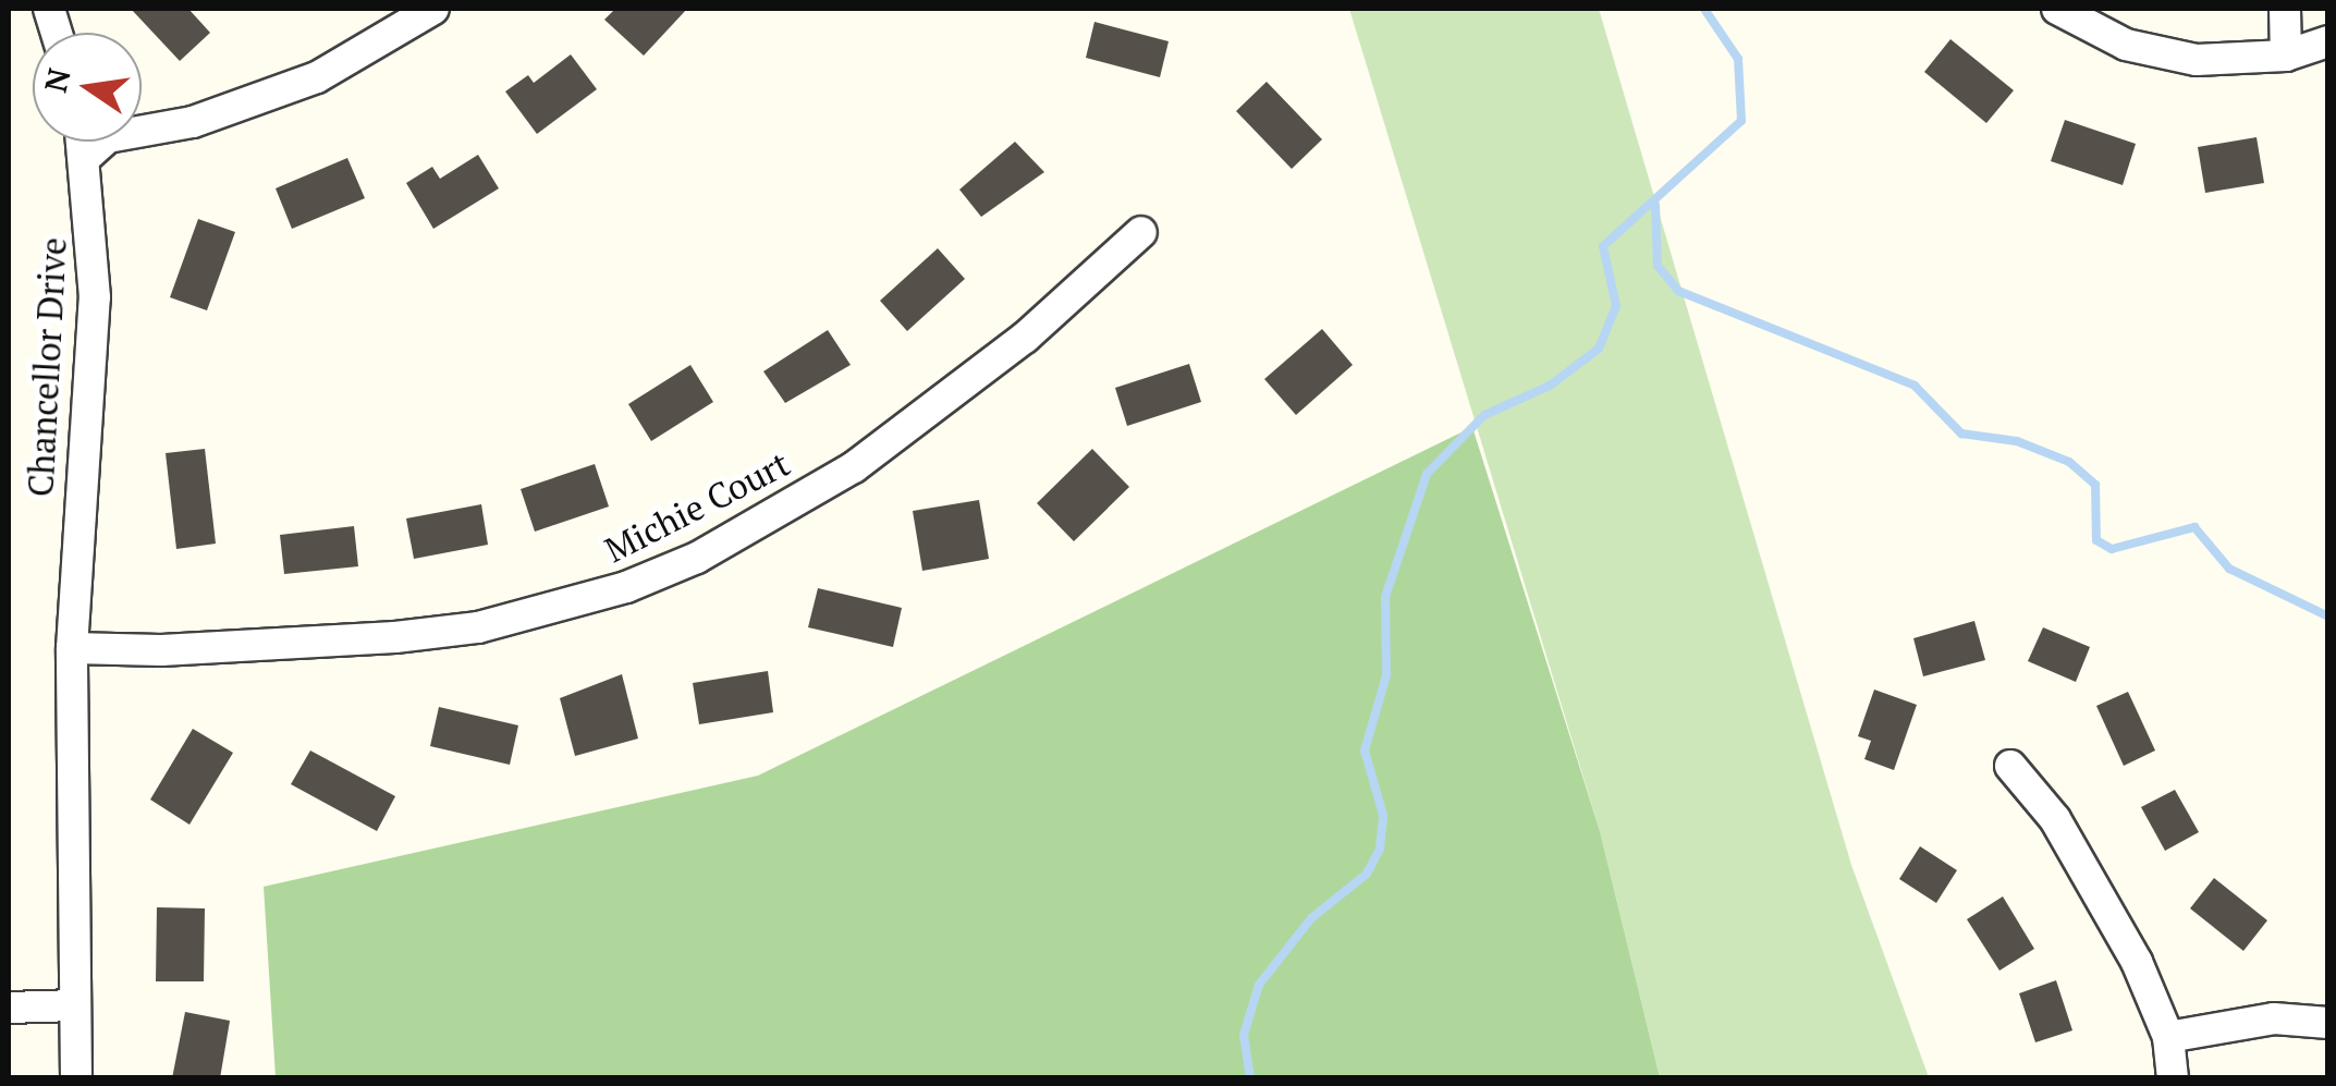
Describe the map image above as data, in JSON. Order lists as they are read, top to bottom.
{
  "streets": {
    "street": ["Chancellor Drive", "Michie Court"]
  },
  "crossings": [
    ["Chancellor Drive", "Michie Court"]
  ],
  "north": "left"
}
